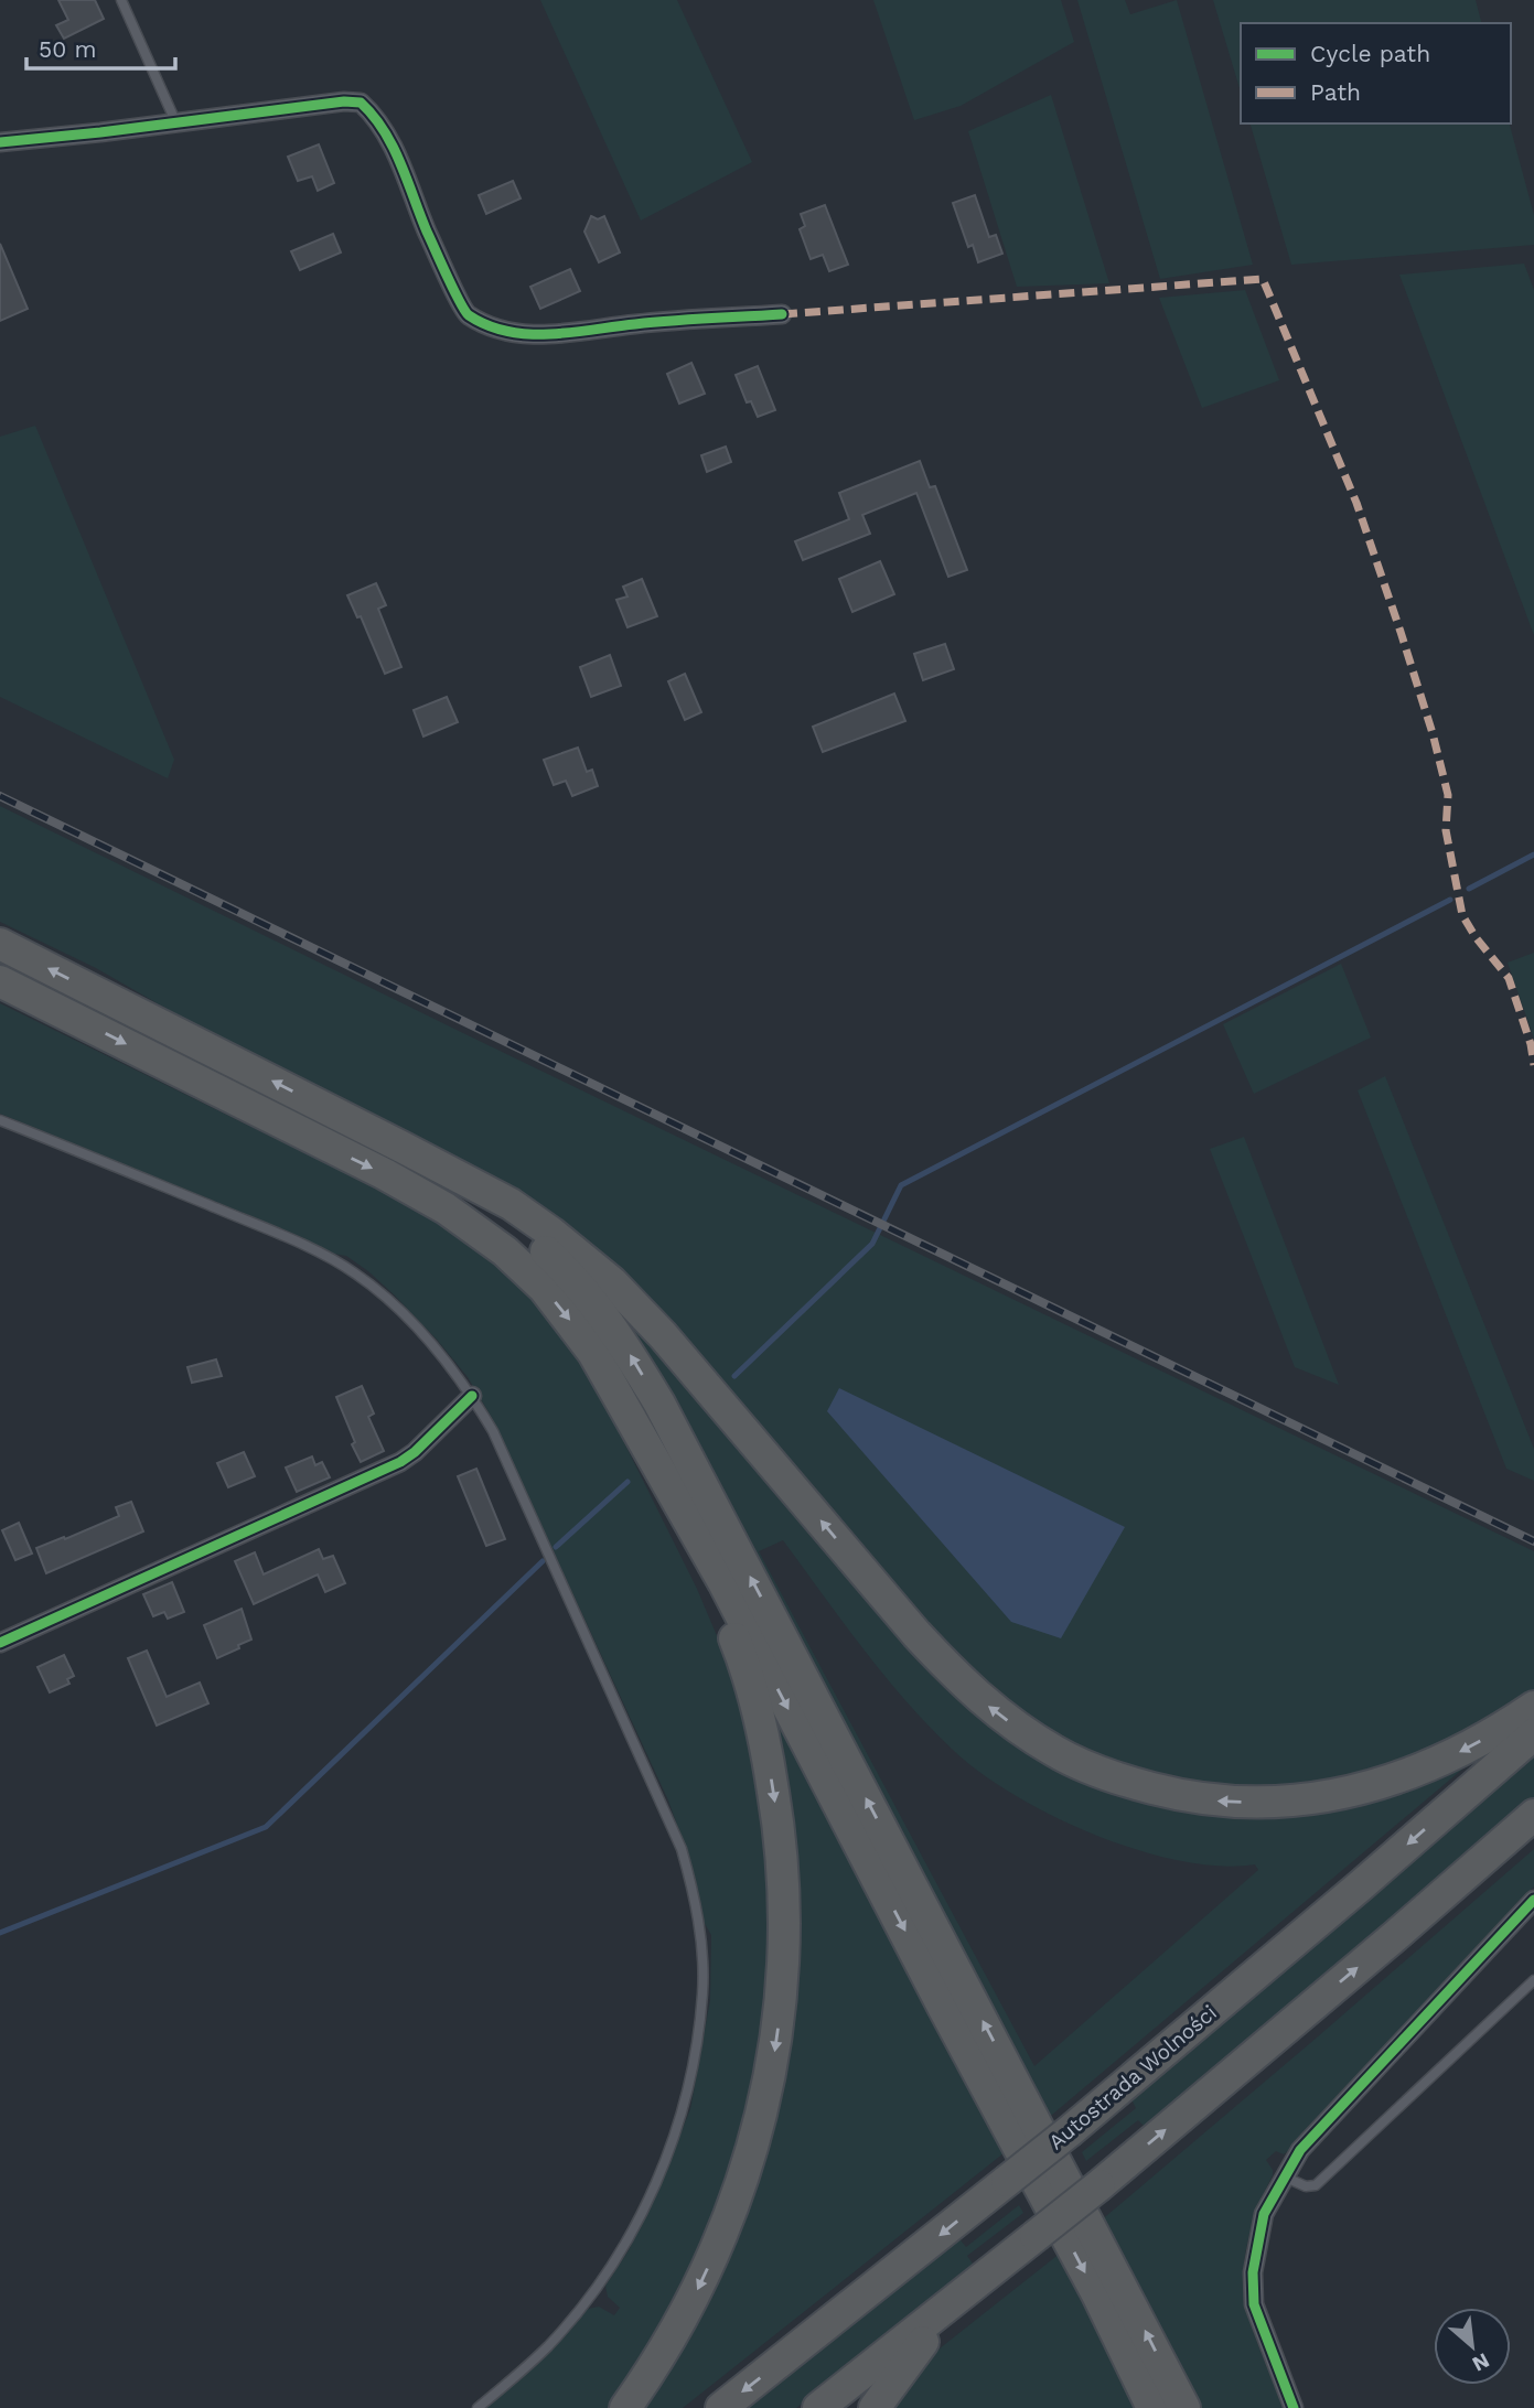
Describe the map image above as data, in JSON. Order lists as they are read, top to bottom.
{
  "streets": {
    "highway": ["Autostrada Wolności"]
  },
  "legend": ["Cycle path", "Path"],
  "scale_bar": "50 m",
  "north": "bottom right"
}
